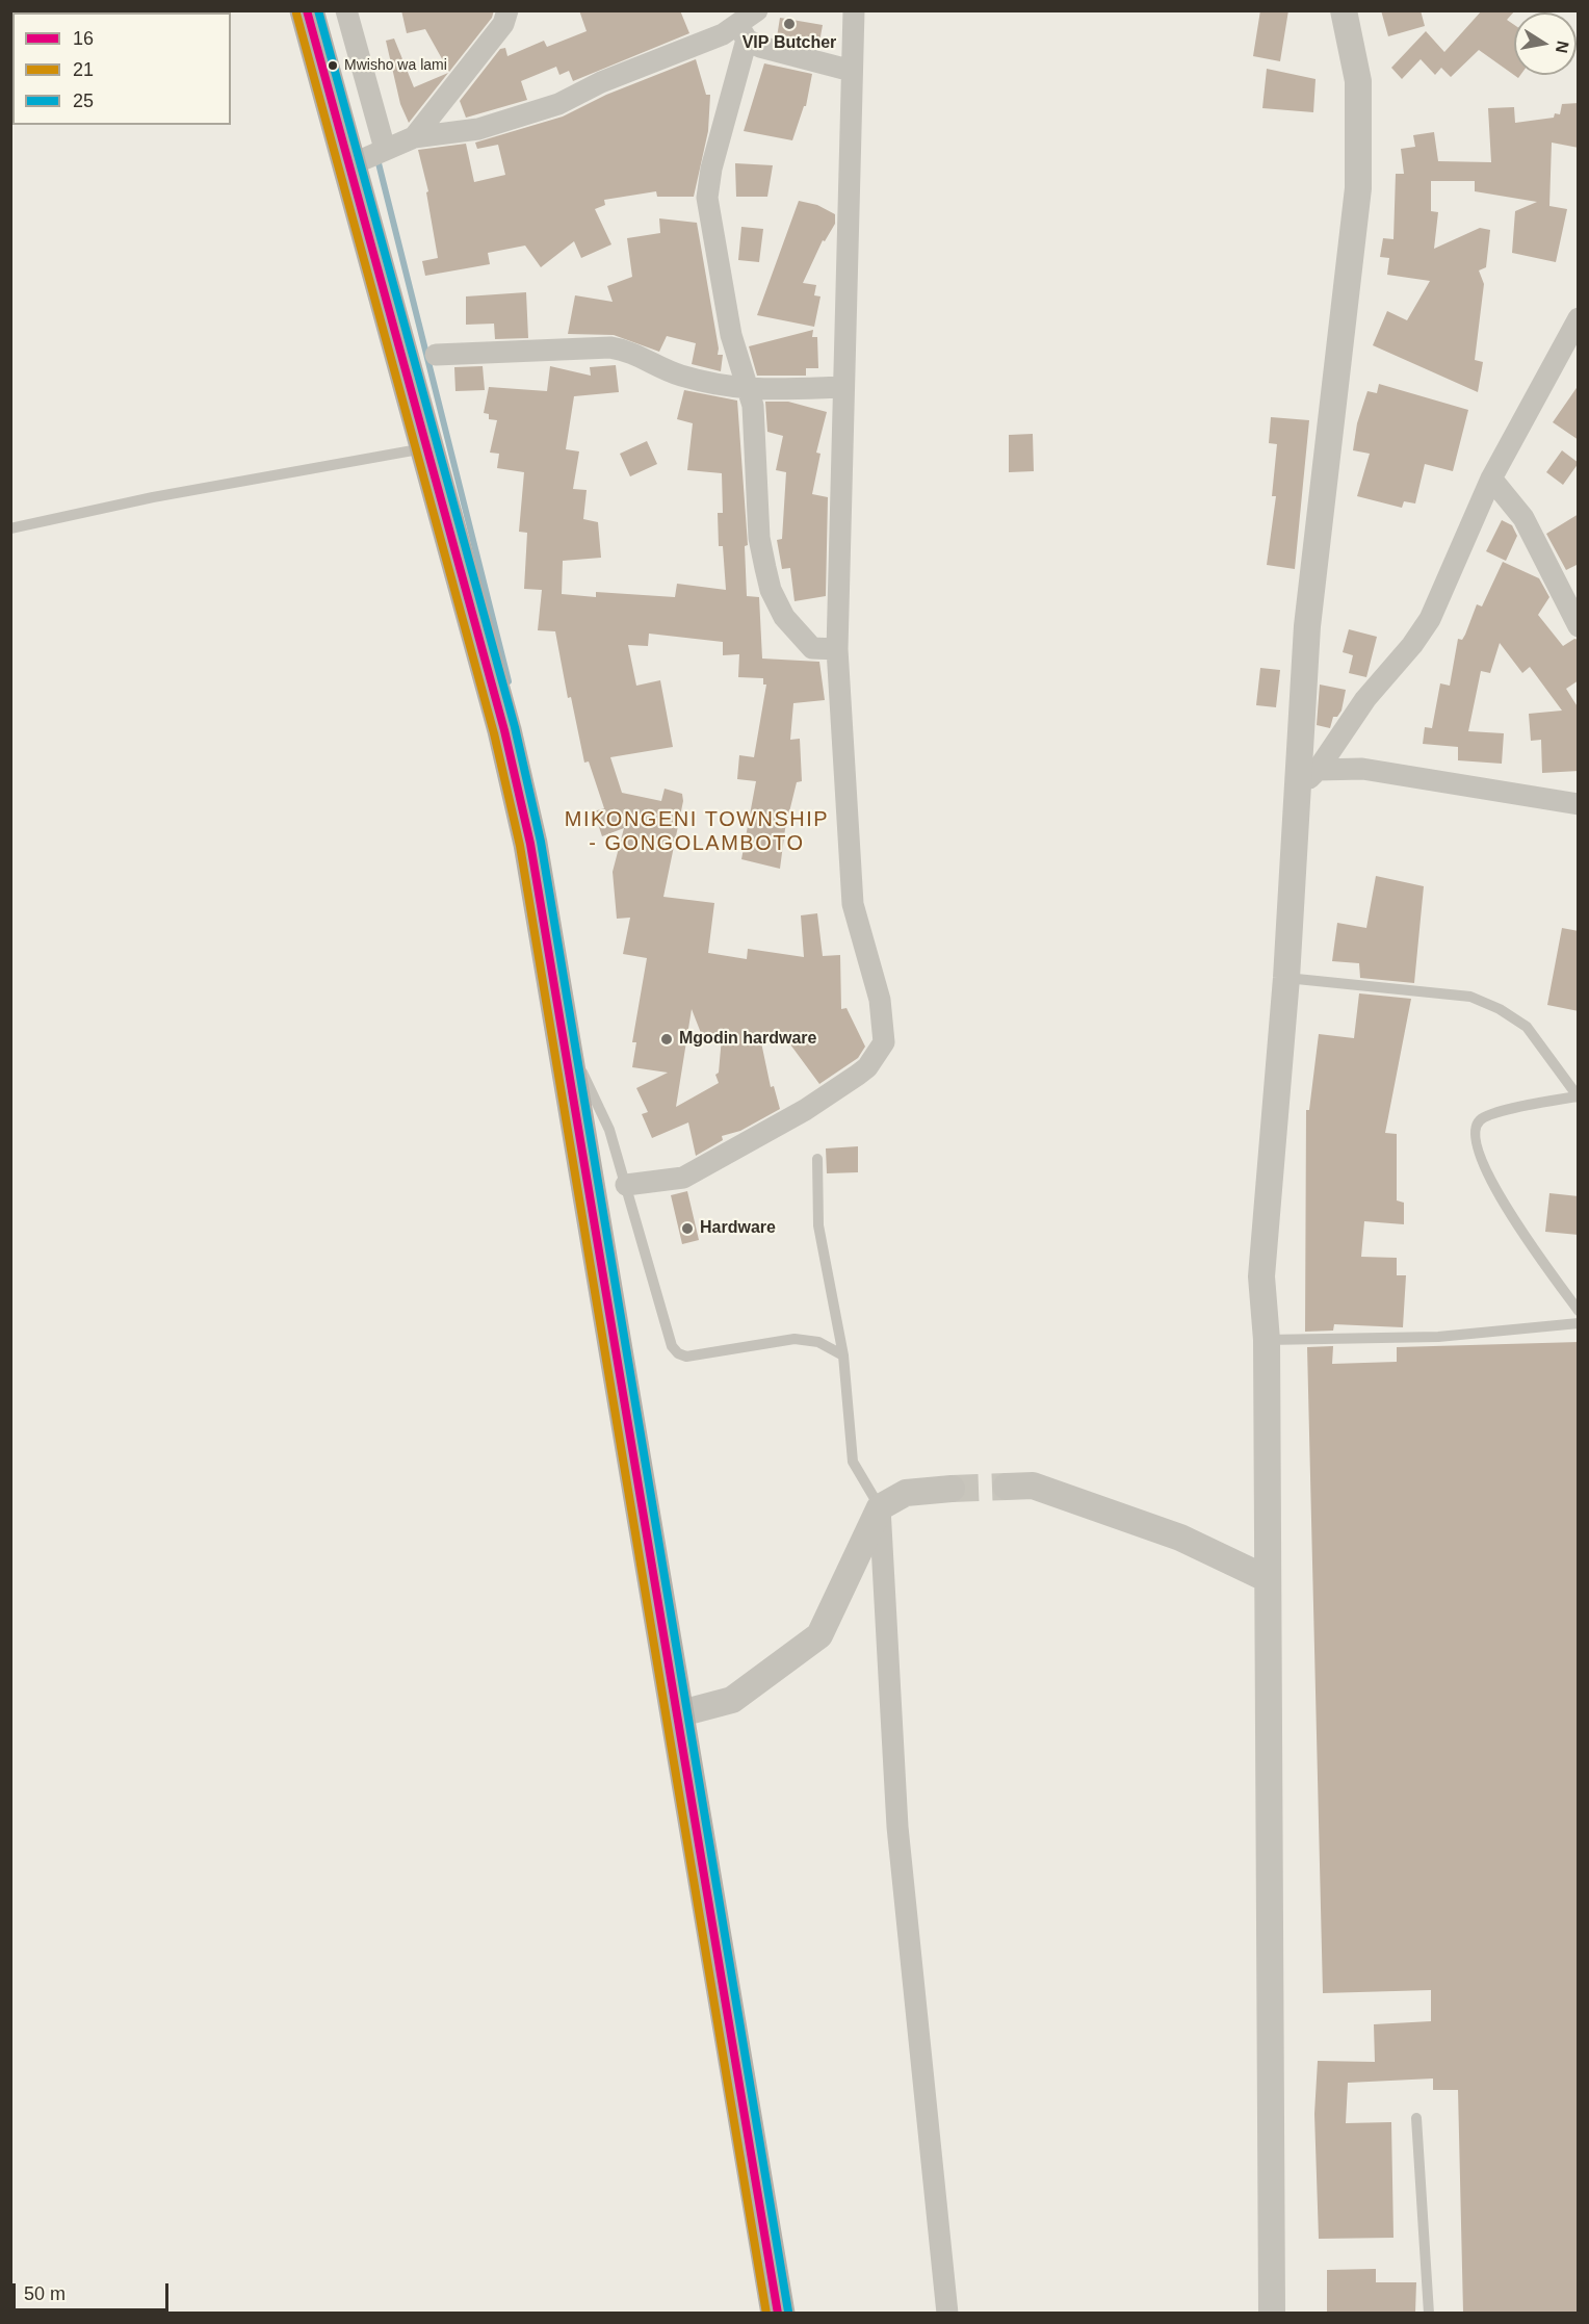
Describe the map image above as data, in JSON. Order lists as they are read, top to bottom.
{
  "districts": ["MIKONGENI TOWNSHIP - GONGOLAMBOTO"],
  "places": [
    "VIP Butcher",
    "Mwisho wa lami",
    "Mgodin hardware",
    "Hardware"
  ],
  "lines": ["transit line 16", "transit line 25", "transit line 21"],
  "legend": ["16", "21", "25"],
  "scale_bar": "50 m",
  "north": "right"
}
